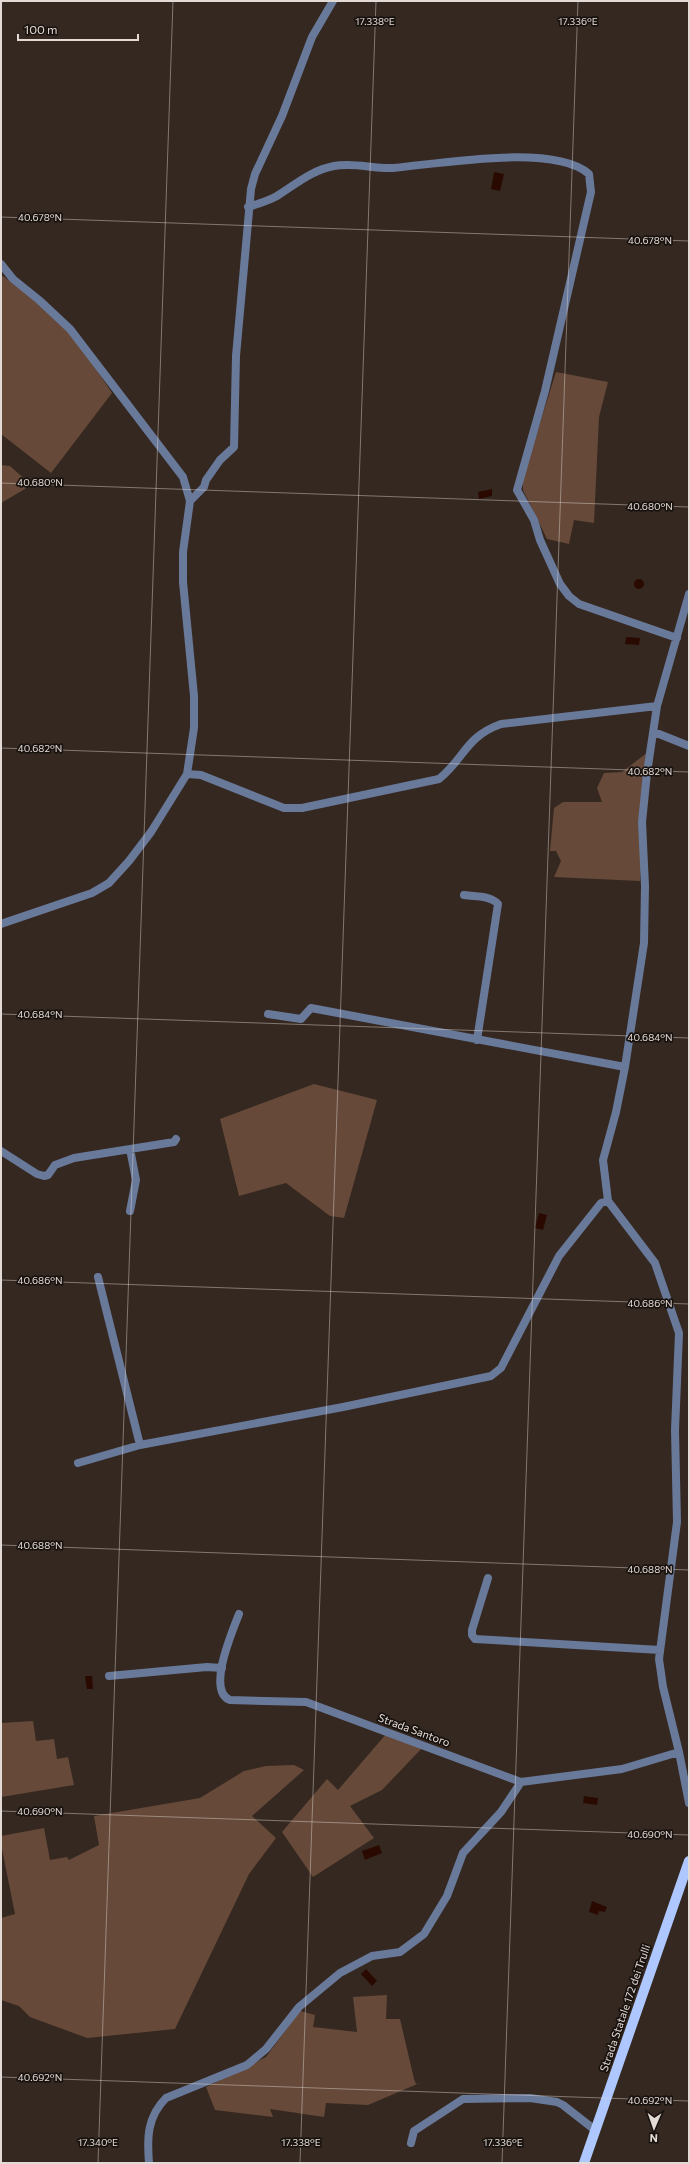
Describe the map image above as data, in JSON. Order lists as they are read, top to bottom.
{
  "streets": {
    "main road": ["Strada Statale 172 dei Trulli"],
    "street": ["Strada Santoro"]
  },
  "scale_bar": "100 m",
  "north": "bottom",
  "coordinates": [
    "17.338°E",
    "17.336°E",
    "40.678°N",
    "40.680°N",
    "40.682°N",
    "40.684°N",
    "40.686°N",
    "40.688°N",
    "40.690°N",
    "40.692°N",
    "17.340°E"
  ]
}
